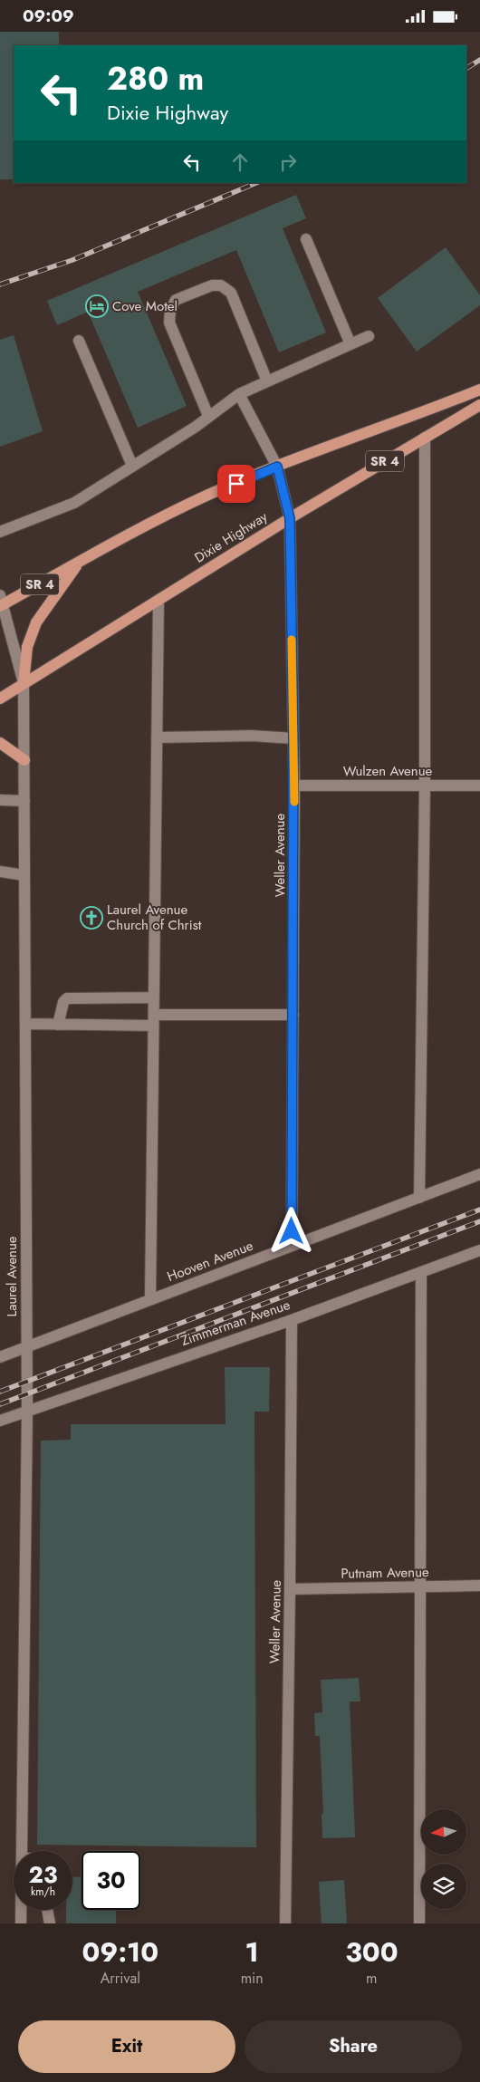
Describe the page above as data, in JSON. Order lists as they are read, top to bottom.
{
  "streets": {
    "main road": ["SR 4", "Dixie Highway"],
    "street": [
      "Wulzen Avenue",
      "Weller Avenue",
      "Hooven Avenue",
      "Laurel Avenue",
      "Zimmerman Avenue",
      "Putnam Avenue"
    ]
  },
  "crossings": [
    ["SR 4", "Weller Avenue"],
    ["SR 4", "Laurel Avenue"],
    ["Dixie Highway", "Weller Avenue"],
    ["Dixie Highway", "Laurel Avenue"],
    ["Wulzen Avenue", "Weller Avenue"],
    ["Weller Avenue", "Hooven Avenue"],
    ["Weller Avenue", "Zimmerman Avenue"],
    ["Weller Avenue", "Putnam Avenue"],
    ["Hooven Avenue", "Laurel Avenue"],
    ["Laurel Avenue", "Zimmerman Avenue"]
  ],
  "places": {
    "hotel": ["Cove Motel"],
    "church": ["Laurel Avenue Church of Christ"]
  },
  "north": "left",
  "page": {
    "status": "09:09",
    "turn": ["280 m", "Dixie Highway"],
    "speed": "23 km/h",
    "limit": "30",
    "eta": [
      "09:10",
      "Arrival",
      "1",
      "min",
      "300",
      "m"
    ],
    "buttons": ["Exit", "Share"]
  }
}
